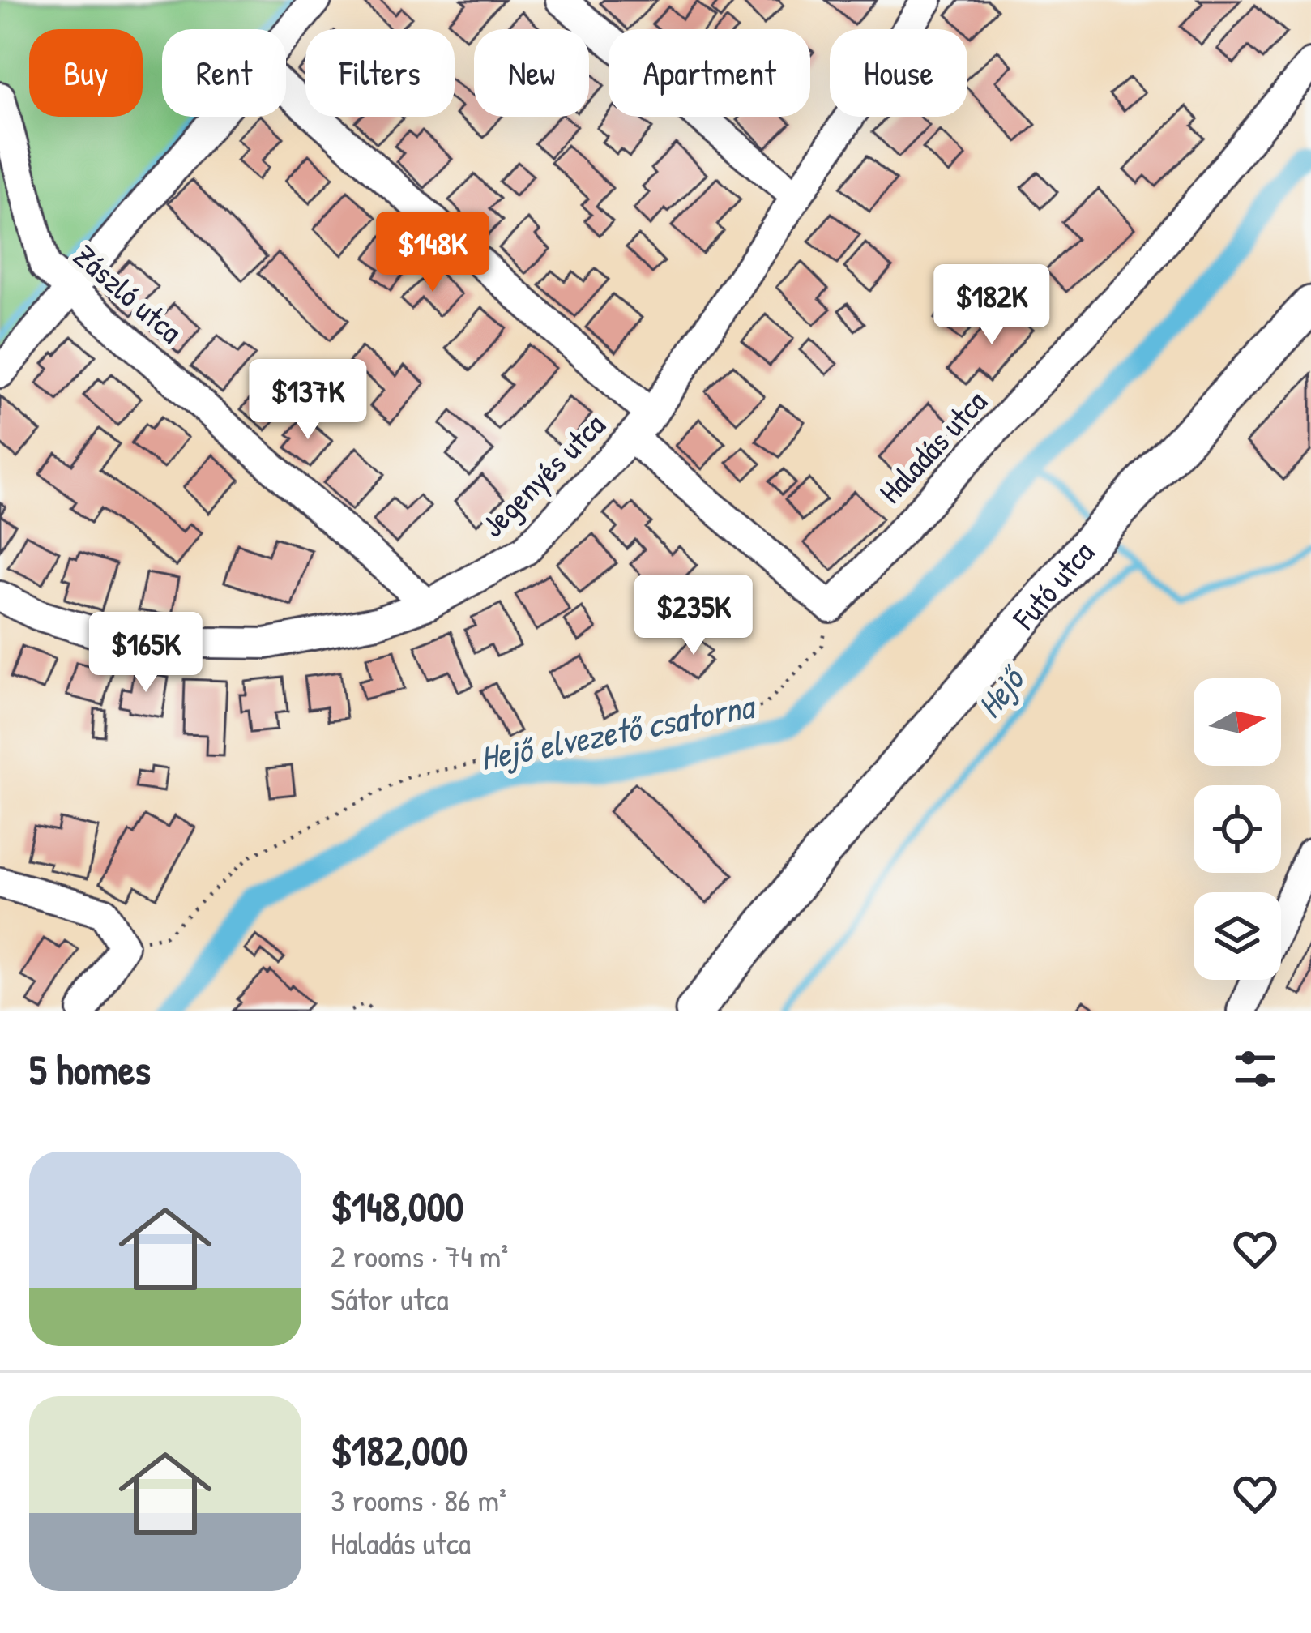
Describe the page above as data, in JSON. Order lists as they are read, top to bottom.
{
  "streets": {
    "main road": ["Futó utca"],
    "street": ["Zászló utca", "Haladás utca", "Jegenyés utca"]
  },
  "crossings": [
    ["Zászló utca", "Jegenyés utca"]
  ],
  "water": ["Hejő", "Hejő elvezető csatorna"],
  "north": "right",
  "page": {
    "chip": [
      "Buy",
      "Rent",
      "Filters",
      "New",
      "Apartment",
      "House"
    ],
    "price": [
      "$148K",
      "$182K",
      "$137K",
      "$235K",
      "$165K"
    ],
    "heading": "5 homes",
    "list": [
      {
        "name": "$148,000",
        "note": "2 rooms · 74 m² · Sátor utca"
      },
      {
        "name": "$182,000",
        "note": "3 rooms · 86 m² · Haladás utca"
      }
    ]
  }
}
